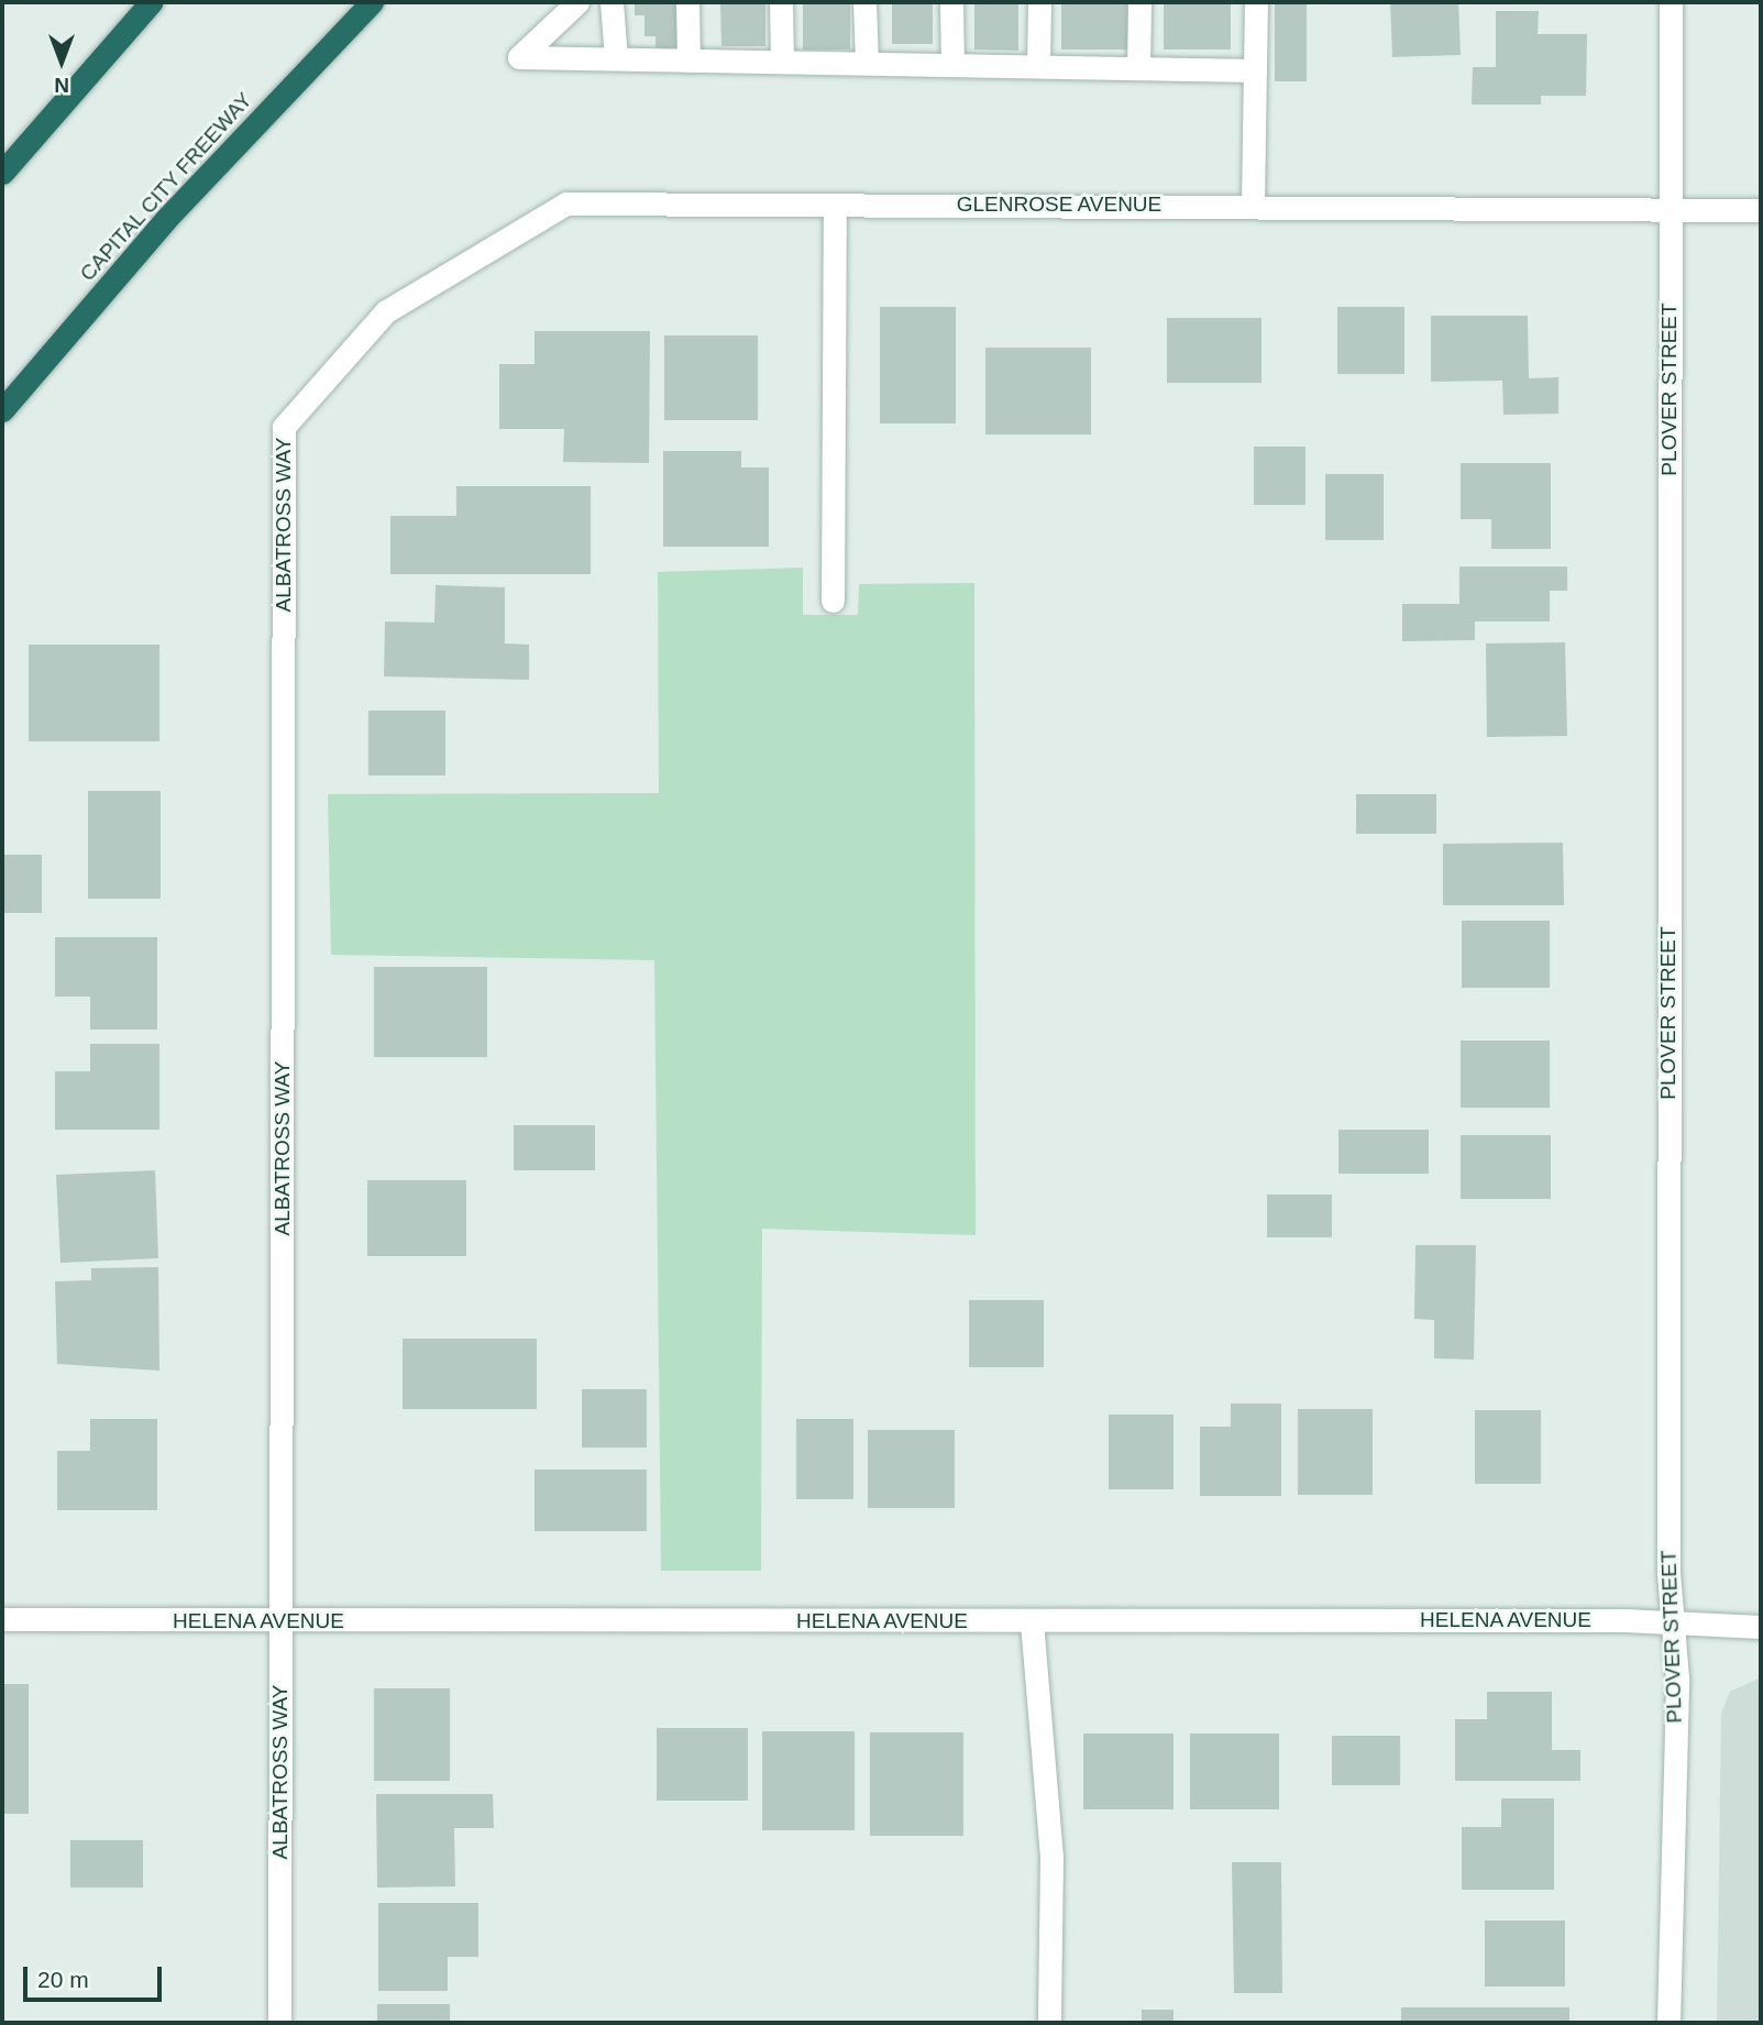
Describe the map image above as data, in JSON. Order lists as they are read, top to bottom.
{
  "streets": {
    "highway": ["CAPITAL CITY FREEWAY"],
    "street": [
      "GLENROSE AVENUE",
      "PLOVER STREET",
      "ALBATROSS WAY",
      "HELENA AVENUE"
    ]
  },
  "crossings": [
    ["GLENROSE AVENUE", "PLOVER STREET"],
    ["GLENROSE AVENUE", "ALBATROSS WAY"],
    ["PLOVER STREET", "HELENA AVENUE"],
    ["ALBATROSS WAY", "HELENA AVENUE"]
  ],
  "scale_bar": "20 m",
  "north": "bottom"
}
